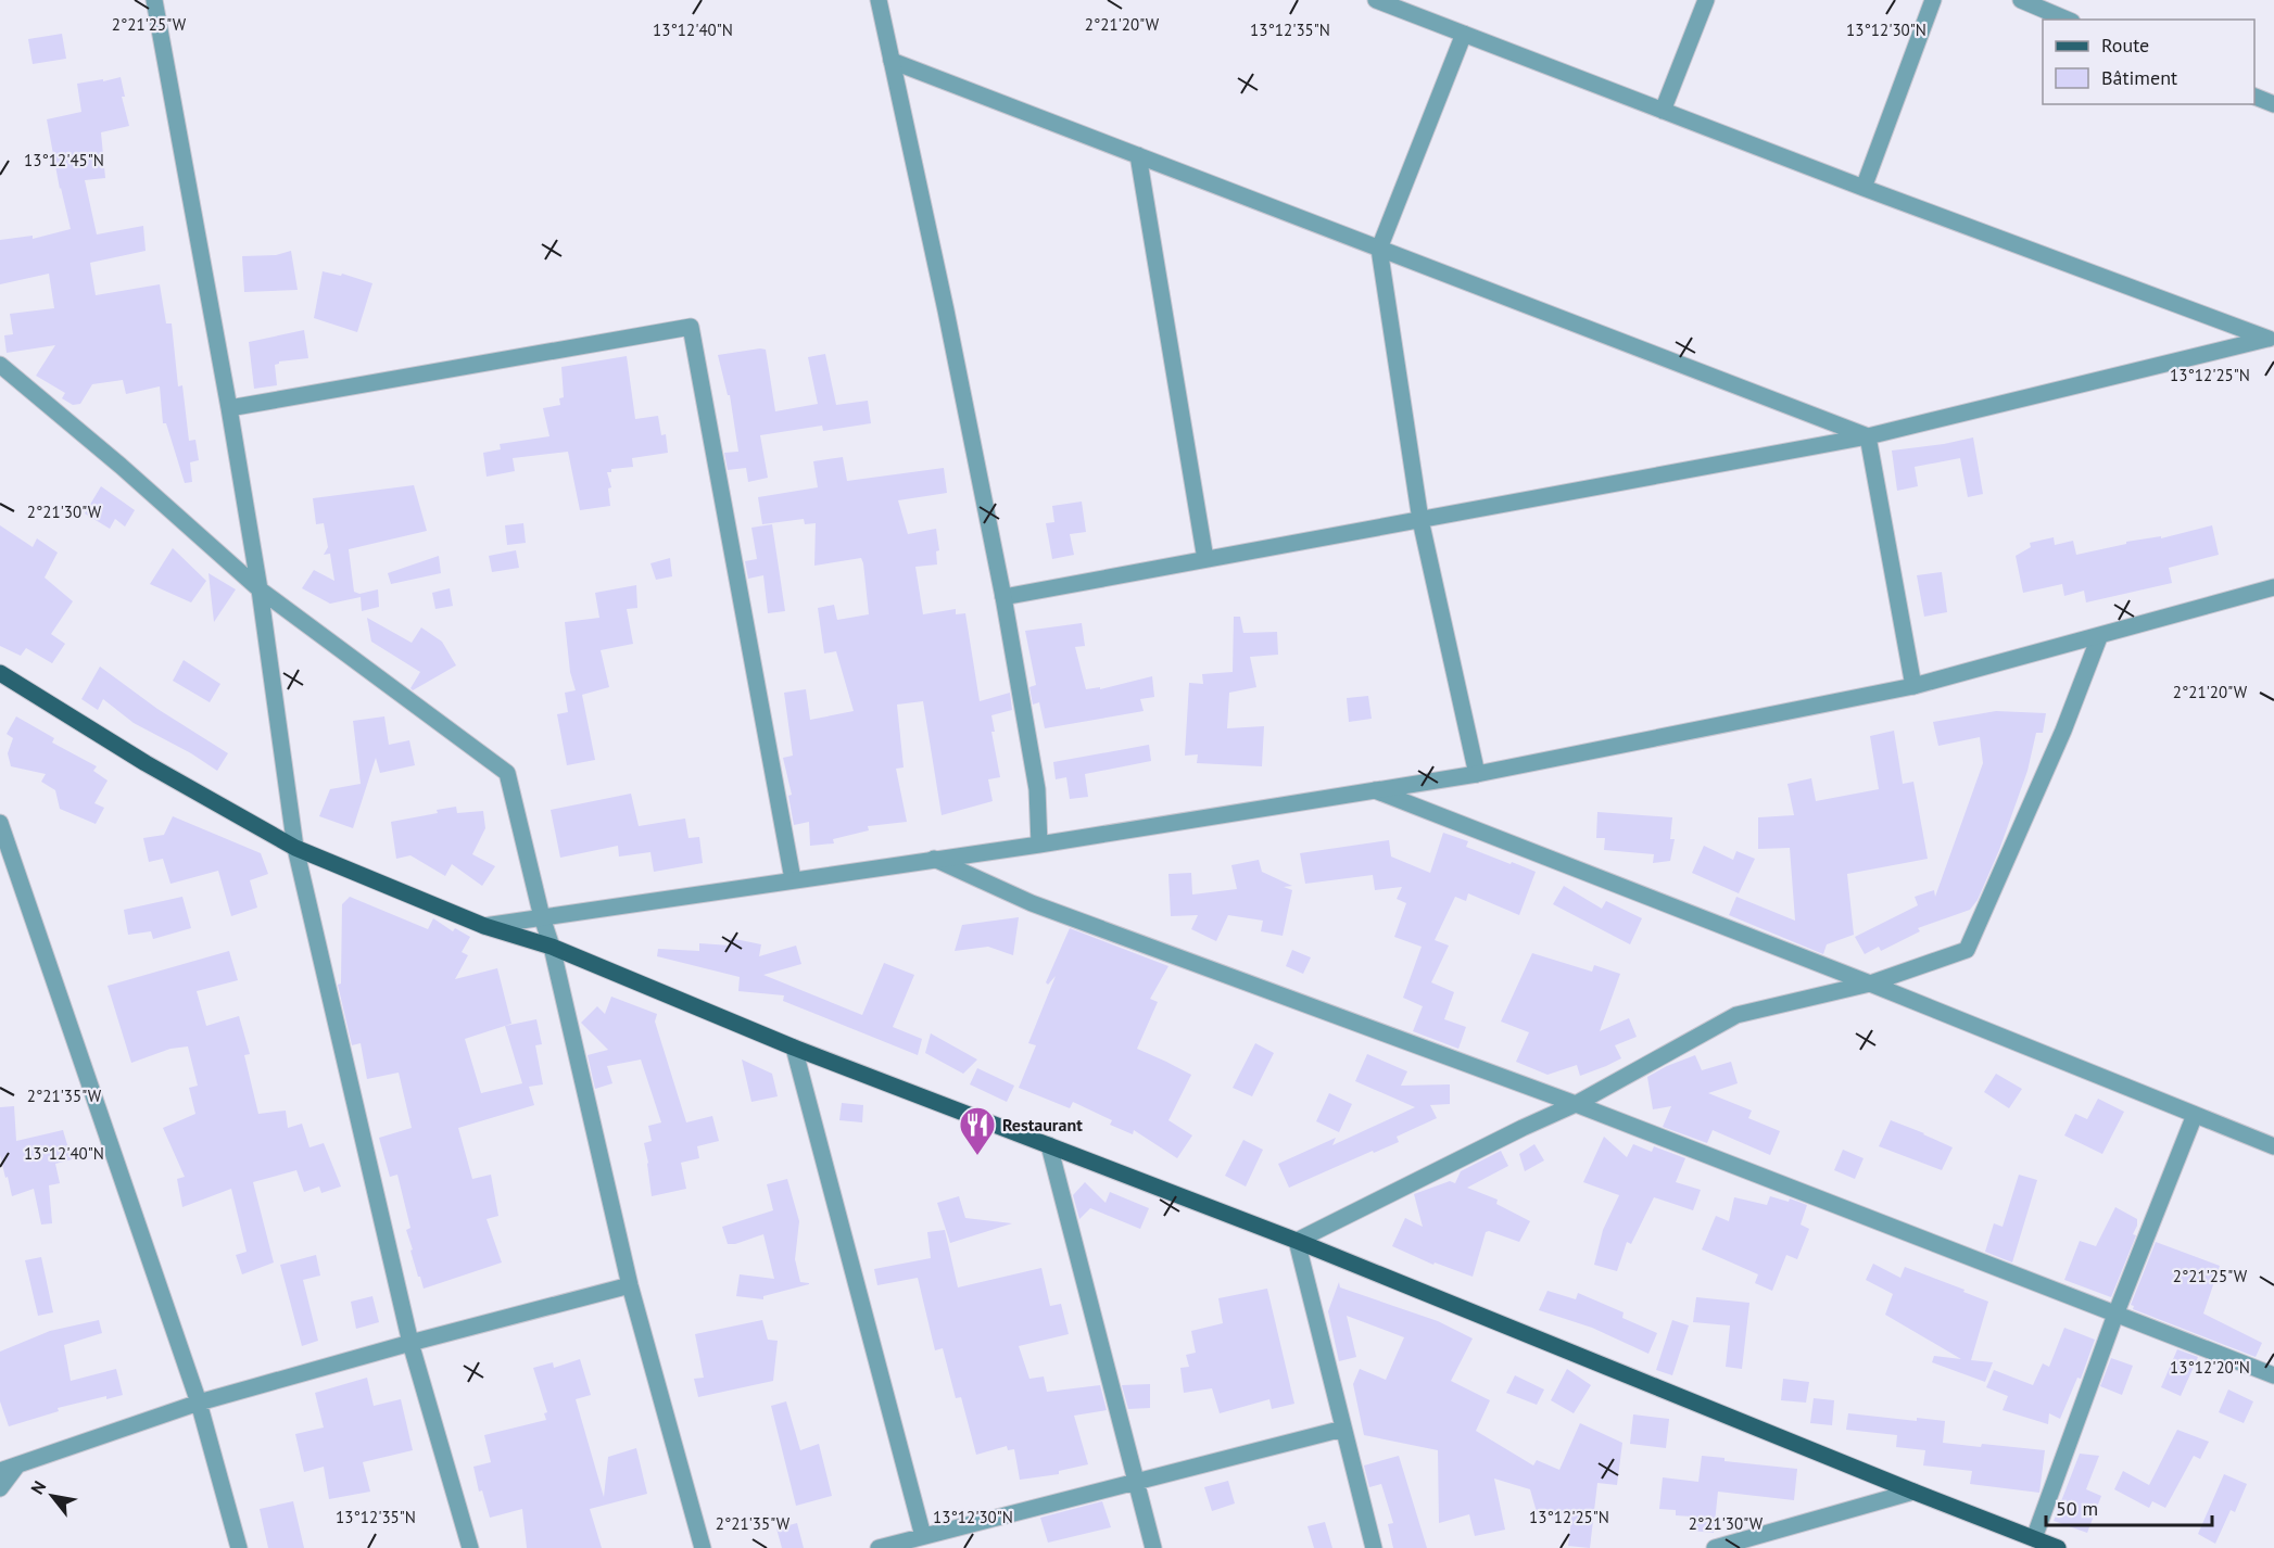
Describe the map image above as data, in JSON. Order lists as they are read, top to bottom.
{
  "places": {
    "restaurant": ["Restaurant"]
  },
  "legend": ["Route", "Bâtiment"],
  "scale_bar": "50 m",
  "north": "top left",
  "coordinates": [
    "2°21'25\"W",
    "2°21'20\"W",
    "13°12'40\"N",
    "13°12'35\"N",
    "13°12'30\"N",
    "13°12'45\"N",
    "13°12'25\"N",
    "2°21'30\"W",
    "2°21'35\"W",
    "13°12'20\"N"
  ]
}
